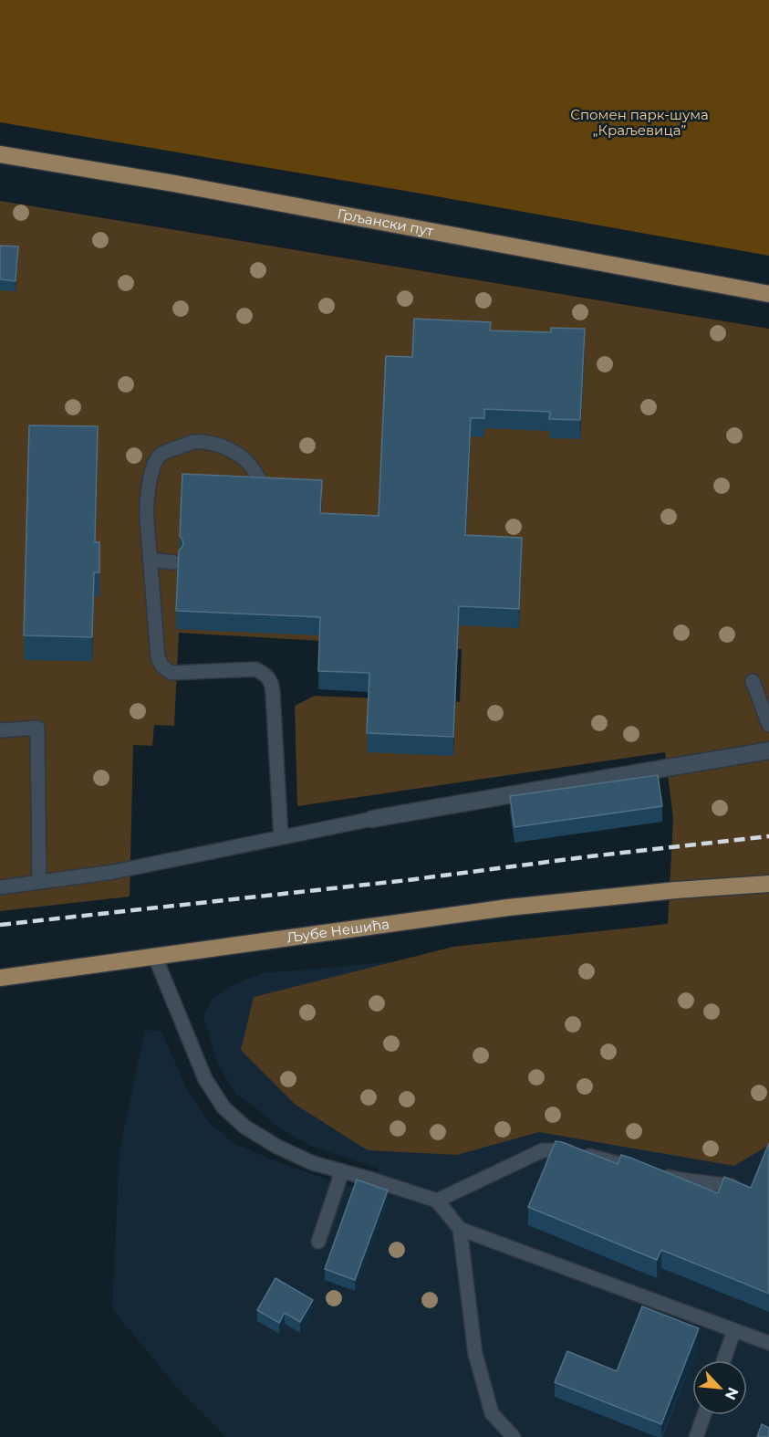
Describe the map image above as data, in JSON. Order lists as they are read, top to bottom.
{
  "streets": {
    "main road": ["Грљански пут", "Љубе Нешића"]
  },
  "parks": ["Спомен парк-шума „Краљевица”"],
  "north": "bottom right"
}
